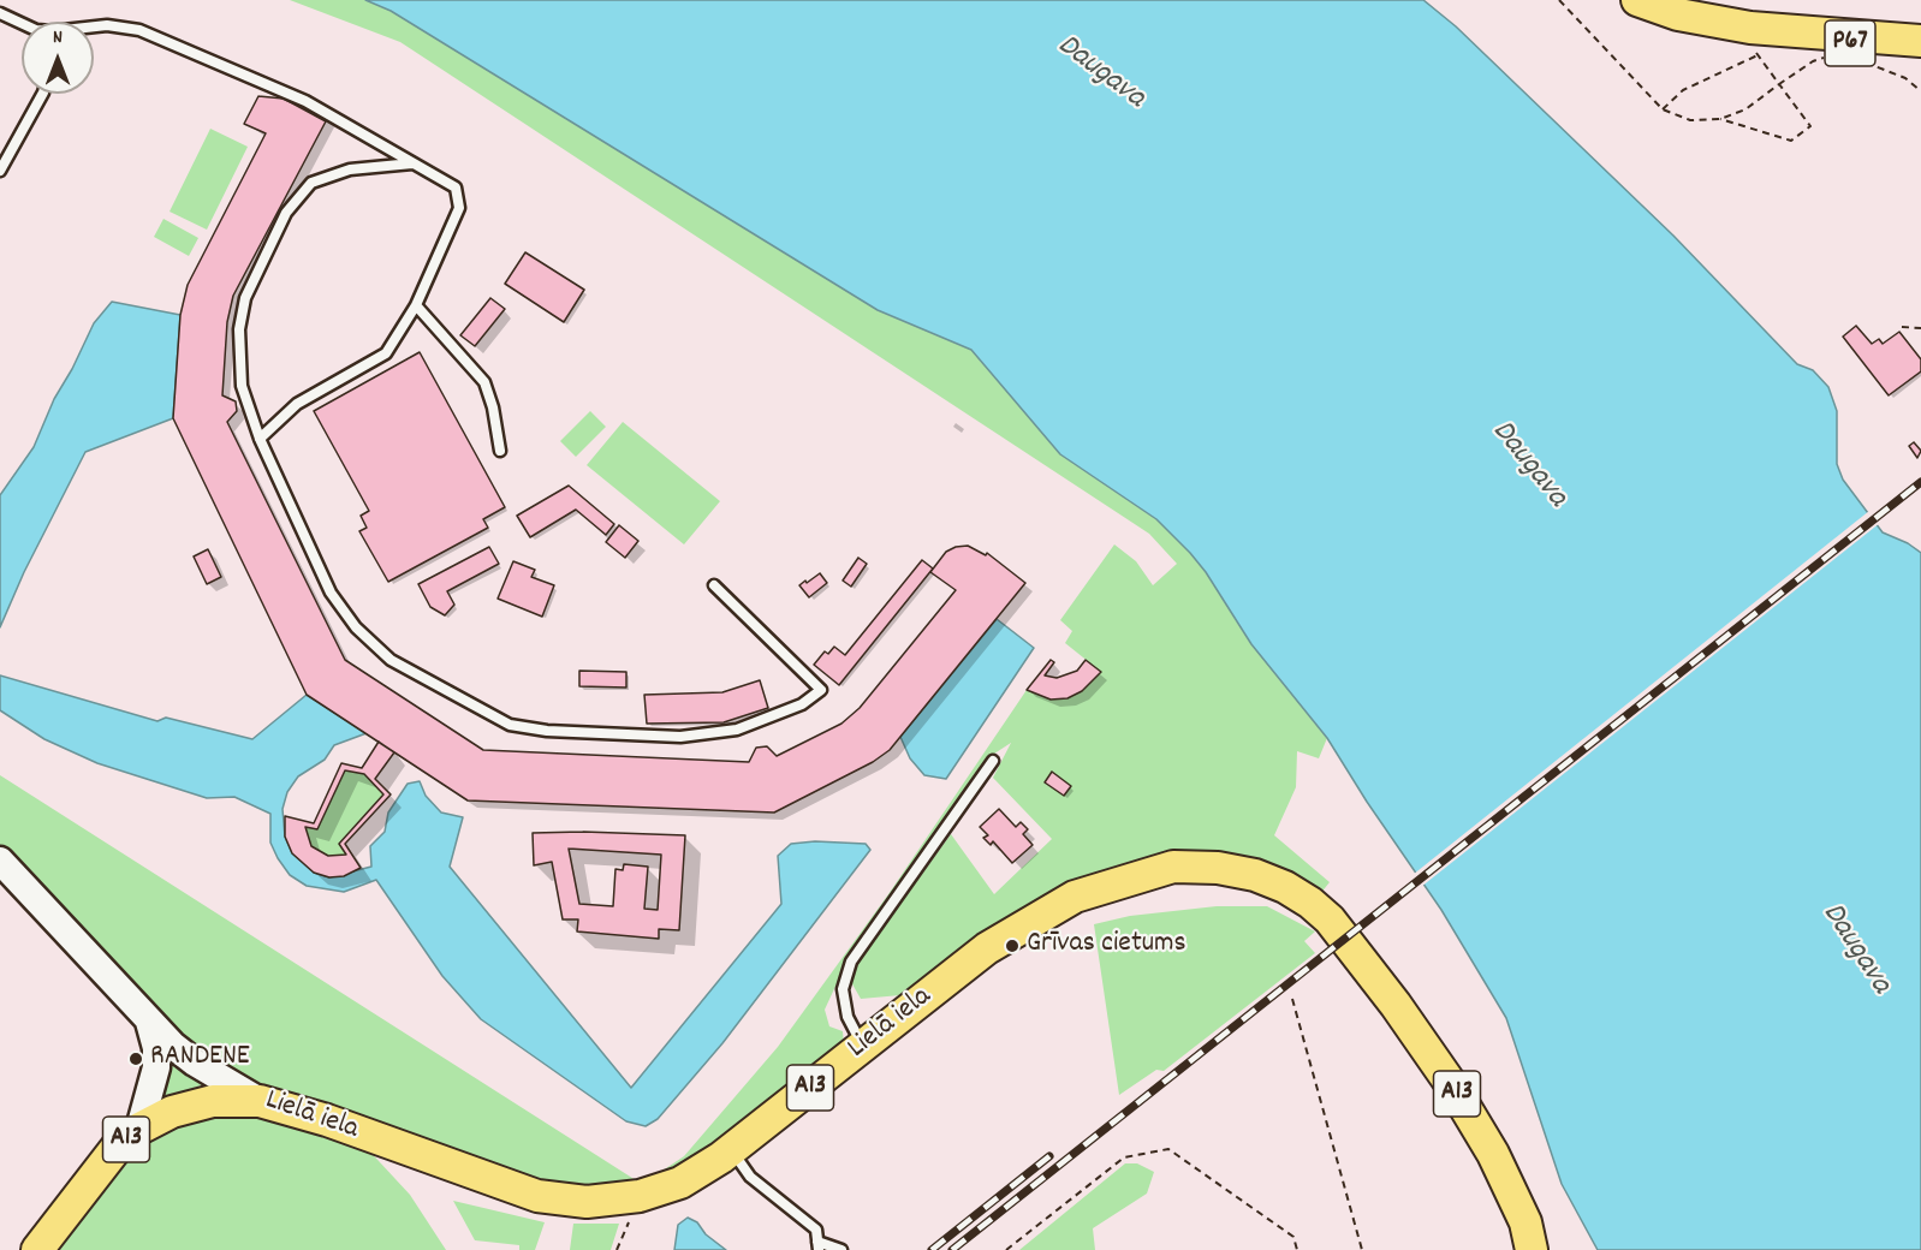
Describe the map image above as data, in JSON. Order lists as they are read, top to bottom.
{
  "streets": {
    "main road": ["P67", "Lielā iela", "A13"]
  },
  "crossings": [
    ["Lielā iela", "A13"]
  ],
  "water": ["Daugava"],
  "places": ["Grīvas cietums", "RANDENE"],
  "north": "top"
}
